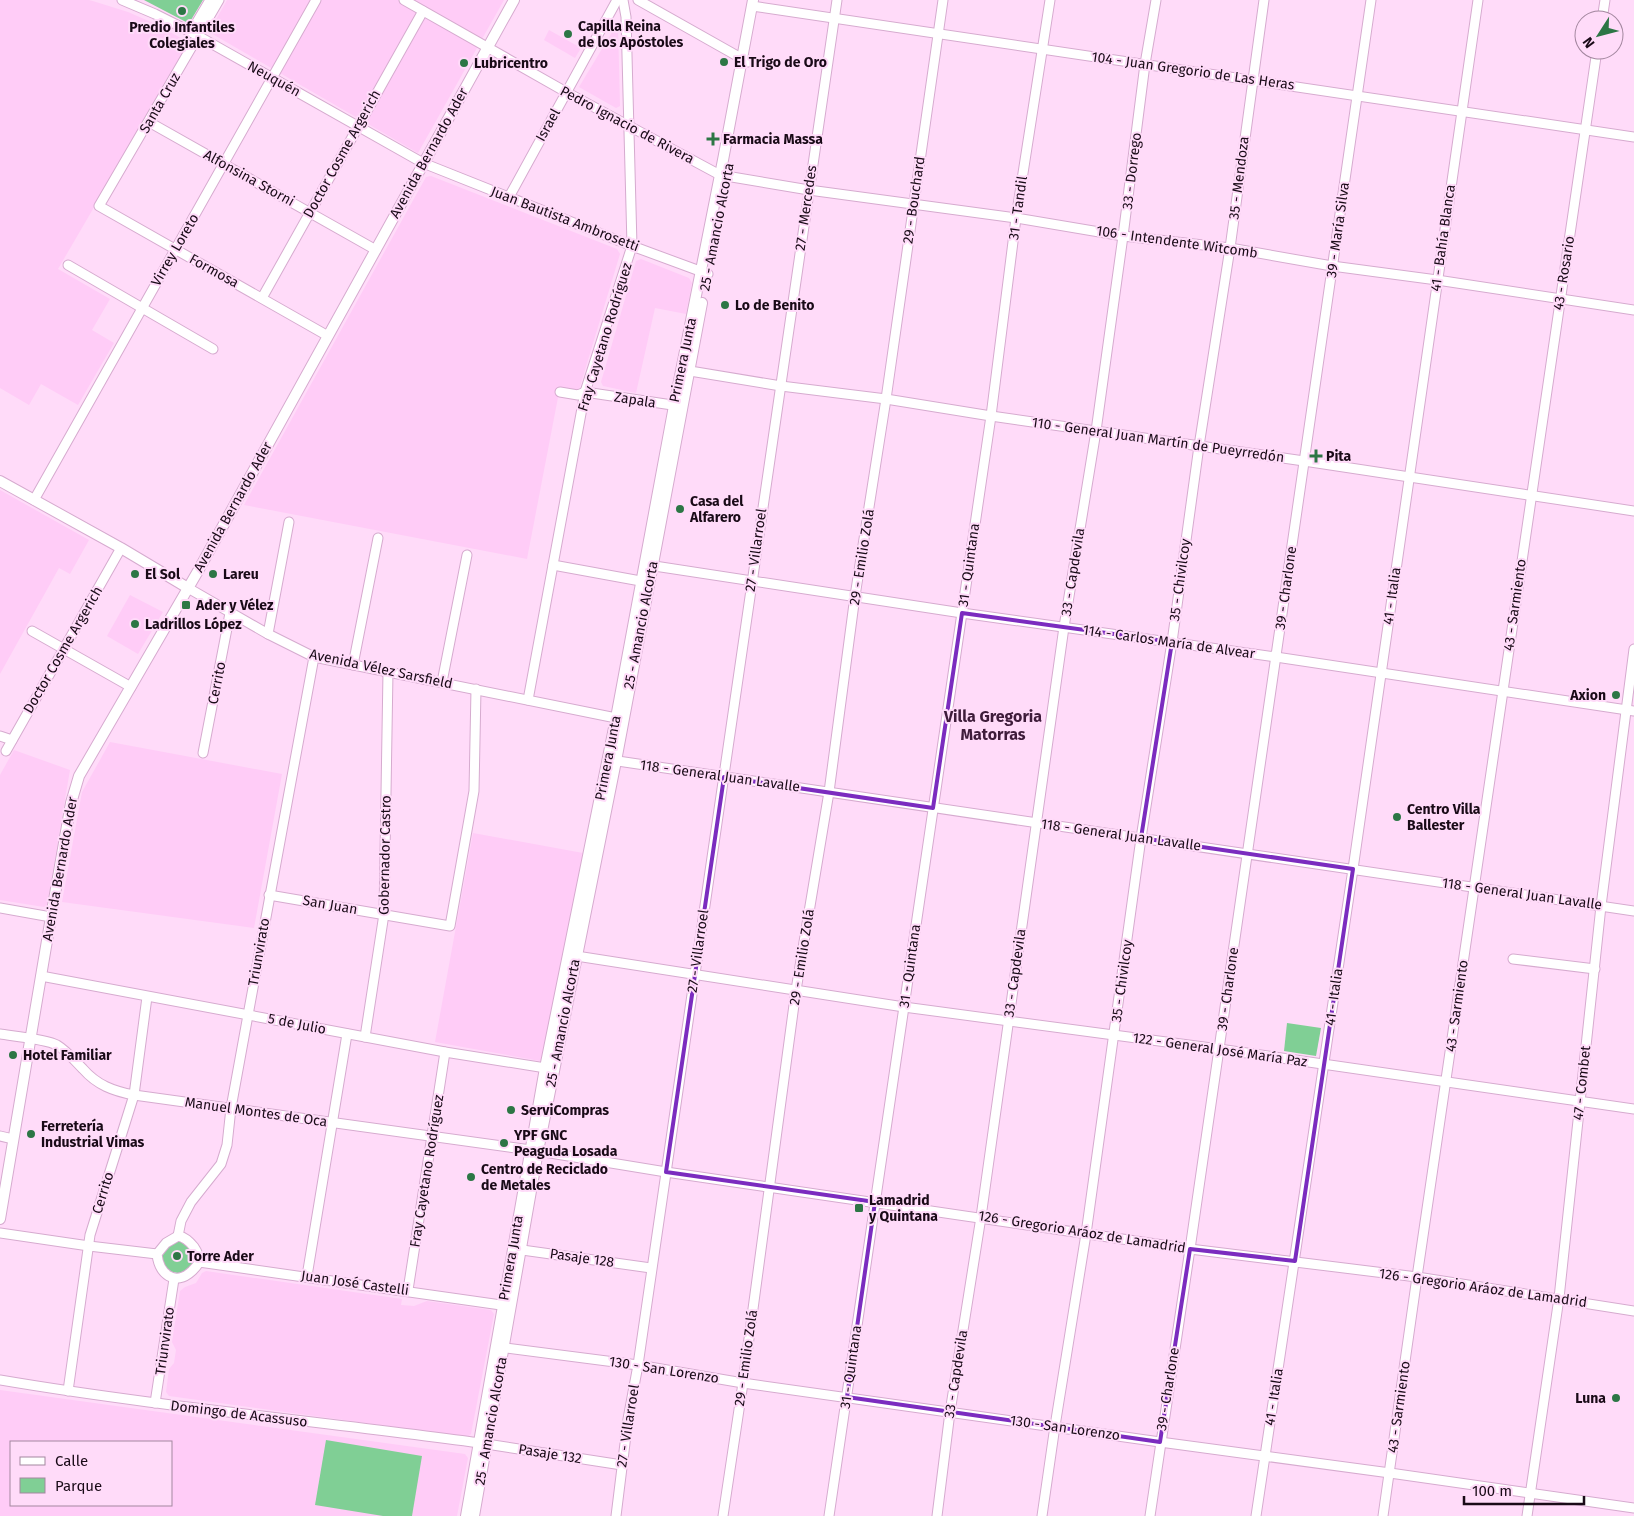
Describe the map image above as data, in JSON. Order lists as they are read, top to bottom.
{
  "streets": {
    "main road": [
      "Avenida Bernardo Ader",
      "25 - Amancio Alcorta",
      "Primera Junta",
      "Avenida Vélez Sarsfield"
    ],
    "street": [
      "104 - Juan Gregorio de Las Heras",
      "Neuquén",
      "Santa Cruz",
      "Israel",
      "Pedro Ignacio de Rivera",
      "Doctor Cosme Argerich",
      "33 - Dorrego",
      "Alfonsina Storni",
      "35 - Mendoza",
      "29 - Bouchard",
      "27 - Mercedes",
      "31 - Tandil",
      "Juan Bautista Ambrosetti",
      "39 - María Silva",
      "41 - Bahía Blanca",
      "106 - Intendente Witcomb",
      "Virrey Loreto",
      "Formosa",
      "43 - Rosario",
      "Fray Cayetano Rodríguez",
      "Zapala",
      "110 - General Juan Martín de Pueyrredón",
      "27 - Villarroel",
      "29 - Emilio Zolá",
      "31 - Quintana",
      "33 - Capdevila",
      "35 - Chivilcoy",
      "39 - Charlone",
      "41 - Italia",
      "43 - Sarmiento",
      "114 - Carlos María de Alvear",
      "Cerrito",
      "118 - General Juan Lavalle",
      "Gobernador Castro",
      "San Juan",
      "Triunvirato",
      "5 de Julio",
      "122 - General José María Paz",
      "47 - Combet",
      "Manuel Montes de Oca",
      "126 - Gregorio Aráoz de Lamadrid",
      "Pasaje 128",
      "Juan José Castelli",
      "130 - San Lorenzo",
      "Domingo de Acassuso",
      "Pasaje 132"
    ]
  },
  "crossings": [
    ["104 - Juan Gregorio de Las Heras", "33 - Dorrego"],
    ["104 - Juan Gregorio de Las Heras", "35 - Mendoza"],
    ["104 - Juan Gregorio de Las Heras", "29 - Bouchard"],
    ["104 - Juan Gregorio de Las Heras", "27 - Mercedes"],
    ["104 - Juan Gregorio de Las Heras", "31 - Tandil"],
    ["104 - Juan Gregorio de Las Heras", "39 - María Silva"],
    ["104 - Juan Gregorio de Las Heras", "41 - Bahía Blanca"],
    ["104 - Juan Gregorio de Las Heras", "43 - Rosario"],
    ["104 - Juan Gregorio de Las Heras", "Primera Junta"],
    ["Neuquén", "Santa Cruz"],
    ["Neuquén", "Avenida Bernardo Ader"],
    ["Neuquén", "Doctor Cosme Argerich"],
    ["Neuquén", "Juan Bautista Ambrosetti"],
    ["Neuquén", "Virrey Loreto"],
    ["Santa Cruz", "Alfonsina Storni"],
    ["Santa Cruz", "Formosa"],
    ["Israel", "Pedro Ignacio de Rivera"],
    ["Israel", "Juan Bautista Ambrosetti"],
    ["Pedro Ignacio de Rivera", "Avenida Bernardo Ader"],
    ["Pedro Ignacio de Rivera", "Doctor Cosme Argerich"],
    ["Pedro Ignacio de Rivera", "106 - Intendente Witcomb"],
    ["Pedro Ignacio de Rivera", "Fray Cayetano Rodríguez"],
    ["Pedro Ignacio de Rivera", "Primera Junta"],
    ["Avenida Bernardo Ader", "Alfonsina Storni"],
    ["Avenida Bernardo Ader", "Juan Bautista Ambrosetti"],
    ["Avenida Bernardo Ader", "Formosa"],
    ["Avenida Bernardo Ader", "Avenida Vélez Sarsfield"],
    ["Avenida Bernardo Ader", "5 de Julio"],
    ["Avenida Bernardo Ader", "Manuel Montes de Oca"],
    ["Doctor Cosme Argerich", "Alfonsina Storni"],
    ["Doctor Cosme Argerich", "Formosa"],
    ["Doctor Cosme Argerich", "Avenida Vélez Sarsfield"],
    ["33 - Dorrego", "106 - Intendente Witcomb"],
    ["33 - Dorrego", "110 - General Juan Martín de Pueyrredón"],
    ["33 - Dorrego", "33 - Capdevila"],
    ["Alfonsina Storni", "Virrey Loreto"],
    ["35 - Mendoza", "106 - Intendente Witcomb"],
    ["35 - Mendoza", "110 - General Juan Martín de Pueyrredón"],
    ["35 - Mendoza", "35 - Chivilcoy"],
    ["29 - Bouchard", "106 - Intendente Witcomb"],
    ["29 - Bouchard", "110 - General Juan Martín de Pueyrredón"],
    ["29 - Bouchard", "29 - Emilio Zolá"],
    ["27 - Mercedes", "106 - Intendente Witcomb"],
    ["27 - Mercedes", "110 - General Juan Martín de Pueyrredón"],
    ["27 - Mercedes", "27 - Villarroel"],
    ["31 - Tandil", "106 - Intendente Witcomb"],
    ["31 - Tandil", "110 - General Juan Martín de Pueyrredón"],
    ["31 - Tandil", "31 - Quintana"],
    ["Juan Bautista Ambrosetti", "Fray Cayetano Rodríguez"],
    ["Juan Bautista Ambrosetti", "Primera Junta"],
    ["25 - Amancio Alcorta", "Primera Junta"],
    ["25 - Amancio Alcorta", "Domingo de Acassuso"],
    ["25 - Amancio Alcorta", "Pasaje 132"],
    ["39 - María Silva", "106 - Intendente Witcomb"],
    ["39 - María Silva", "110 - General Juan Martín de Pueyrredón"],
    ["39 - María Silva", "39 - Charlone"],
    ["41 - Bahía Blanca", "106 - Intendente Witcomb"],
    ["41 - Bahía Blanca", "110 - General Juan Martín de Pueyrredón"],
    ["41 - Bahía Blanca", "41 - Italia"],
    ["106 - Intendente Witcomb", "43 - Rosario"],
    ["106 - Intendente Witcomb", "Primera Junta"],
    ["Virrey Loreto", "Formosa"],
    ["Virrey Loreto", "Avenida Vélez Sarsfield"],
    ["43 - Rosario", "110 - General Juan Martín de Pueyrredón"],
    ["43 - Rosario", "43 - Sarmiento"],
    ["Fray Cayetano Rodríguez", "Zapala"],
    ["Fray Cayetano Rodríguez", "Avenida Vélez Sarsfield"],
    ["Fray Cayetano Rodríguez", "5 de Julio"],
    ["Fray Cayetano Rodríguez", "Manuel Montes de Oca"],
    ["Fray Cayetano Rodríguez", "Juan José Castelli"],
    ["Primera Junta", "Zapala"],
    ["Primera Junta", "110 - General Juan Martín de Pueyrredón"],
    ["Primera Junta", "114 - Carlos María de Alvear"],
    ["Primera Junta", "Avenida Vélez Sarsfield"],
    ["Primera Junta", "118 - General Juan Lavalle"],
    ["Primera Junta", "5 de Julio"],
    ["Primera Junta", "122 - General José María Paz"],
    ["Primera Junta", "Manuel Montes de Oca"],
    ["Primera Junta", "126 - Gregorio Aráoz de Lamadrid"],
    ["Primera Junta", "Pasaje 128"],
    ["Primera Junta", "Juan José Castelli"],
    ["Primera Junta", "130 - San Lorenzo"],
    ["Primera Junta", "Domingo de Acassuso"],
    ["Primera Junta", "Pasaje 132"],
    ["110 - General Juan Martín de Pueyrredón", "27 - Villarroel"],
    ["110 - General Juan Martín de Pueyrredón", "29 - Emilio Zolá"],
    ["110 - General Juan Martín de Pueyrredón", "31 - Quintana"],
    ["110 - General Juan Martín de Pueyrredón", "33 - Capdevila"],
    ["110 - General Juan Martín de Pueyrredón", "35 - Chivilcoy"],
    ["110 - General Juan Martín de Pueyrredón", "39 - Charlone"],
    ["110 - General Juan Martín de Pueyrredón", "41 - Italia"],
    ["110 - General Juan Martín de Pueyrredón", "43 - Sarmiento"],
    ["27 - Villarroel", "114 - Carlos María de Alvear"],
    ["27 - Villarroel", "118 - General Juan Lavalle"],
    ["27 - Villarroel", "122 - General José María Paz"],
    ["27 - Villarroel", "126 - Gregorio Aráoz de Lamadrid"],
    ["27 - Villarroel", "Pasaje 128"],
    ["27 - Villarroel", "130 - San Lorenzo"],
    ["27 - Villarroel", "Pasaje 132"],
    ["29 - Emilio Zolá", "114 - Carlos María de Alvear"],
    ["29 - Emilio Zolá", "118 - General Juan Lavalle"],
    ["29 - Emilio Zolá", "122 - General José María Paz"],
    ["29 - Emilio Zolá", "126 - Gregorio Aráoz de Lamadrid"],
    ["29 - Emilio Zolá", "130 - San Lorenzo"],
    ["31 - Quintana", "114 - Carlos María de Alvear"],
    ["31 - Quintana", "118 - General Juan Lavalle"],
    ["31 - Quintana", "122 - General José María Paz"],
    ["31 - Quintana", "126 - Gregorio Aráoz de Lamadrid"],
    ["31 - Quintana", "130 - San Lorenzo"],
    ["33 - Capdevila", "114 - Carlos María de Alvear"],
    ["33 - Capdevila", "118 - General Juan Lavalle"],
    ["33 - Capdevila", "122 - General José María Paz"],
    ["33 - Capdevila", "126 - Gregorio Aráoz de Lamadrid"],
    ["33 - Capdevila", "130 - San Lorenzo"],
    ["35 - Chivilcoy", "114 - Carlos María de Alvear"],
    ["35 - Chivilcoy", "118 - General Juan Lavalle"],
    ["35 - Chivilcoy", "122 - General José María Paz"],
    ["35 - Chivilcoy", "126 - Gregorio Aráoz de Lamadrid"],
    ["35 - Chivilcoy", "130 - San Lorenzo"],
    ["39 - Charlone", "114 - Carlos María de Alvear"],
    ["39 - Charlone", "118 - General Juan Lavalle"],
    ["39 - Charlone", "122 - General José María Paz"],
    ["39 - Charlone", "126 - Gregorio Aráoz de Lamadrid"],
    ["39 - Charlone", "130 - San Lorenzo"],
    ["41 - Italia", "114 - Carlos María de Alvear"],
    ["41 - Italia", "118 - General Juan Lavalle"],
    ["41 - Italia", "122 - General José María Paz"],
    ["41 - Italia", "126 - Gregorio Aráoz de Lamadrid"],
    ["41 - Italia", "130 - San Lorenzo"],
    ["43 - Sarmiento", "114 - Carlos María de Alvear"],
    ["43 - Sarmiento", "118 - General Juan Lavalle"],
    ["43 - Sarmiento", "122 - General José María Paz"],
    ["43 - Sarmiento", "126 - Gregorio Aráoz de Lamadrid"],
    ["43 - Sarmiento", "130 - San Lorenzo"],
    ["114 - Carlos María de Alvear", "47 - Combet"],
    ["Avenida Vélez Sarsfield", "Cerrito"],
    ["Avenida Vélez Sarsfield", "Gobernador Castro"],
    ["Avenida Vélez Sarsfield", "San Juan"],
    ["Avenida Vélez Sarsfield", "Triunvirato"],
    ["Cerrito", "5 de Julio"],
    ["Cerrito", "Manuel Montes de Oca"],
    ["Cerrito", "Domingo de Acassuso"],
    ["118 - General Juan Lavalle", "47 - Combet"],
    ["Gobernador Castro", "San Juan"],
    ["Gobernador Castro", "5 de Julio"],
    ["San Juan", "Triunvirato"],
    ["Triunvirato", "5 de Julio"],
    ["Triunvirato", "Manuel Montes de Oca"],
    ["Triunvirato", "Juan José Castelli"],
    ["Triunvirato", "Domingo de Acassuso"],
    ["122 - General José María Paz", "47 - Combet"],
    ["47 - Combet", "126 - Gregorio Aráoz de Lamadrid"],
    ["47 - Combet", "130 - San Lorenzo"],
    ["Manuel Montes de Oca", "126 - Gregorio Aráoz de Lamadrid"],
    ["Domingo de Acassuso", "Pasaje 132"]
  ],
  "districts": ["Villa Gregoria Matorras"],
  "places": {
    "other": [
      "Predio Infantiles Colegiales",
      "Capilla Reina de los Apóstoles",
      "El Trigo de Oro",
      "Lubricentro",
      "Lo de Benito",
      "Casa del Alfarero",
      "El Sol",
      "Lareu",
      "Ladrillos López",
      "Axion",
      "Centro Villa Ballester",
      "Hotel Familiar",
      "ServiCompras",
      "Ferretería Industrial Vimas",
      "YPF GNC Peaguda Losada",
      "Centro de Reciclado de Metales",
      "Torre Ader",
      "Luna"
    ],
    "health": ["Farmacia Massa", "Pita"],
    "transit": ["Ader y Vélez", "Lamadrid y Quintana"]
  },
  "legend": ["Calle", "Parque"],
  "scale_bar": "100 m",
  "north": "bottom left"
}
